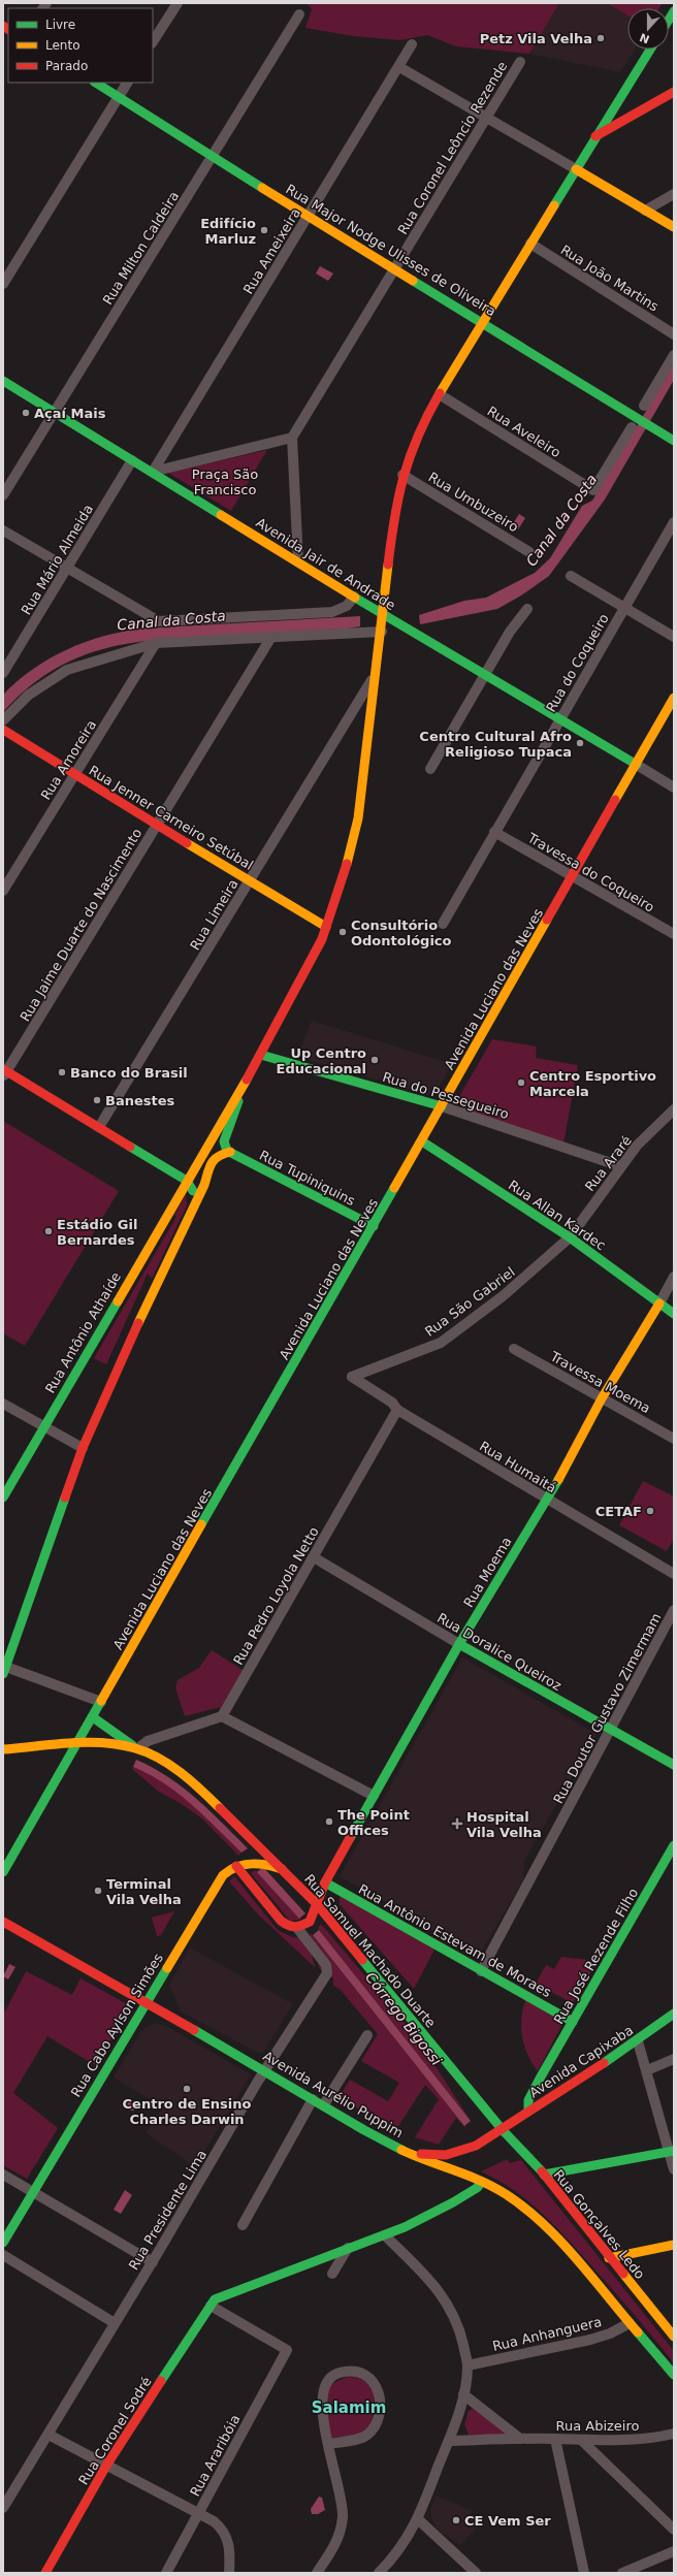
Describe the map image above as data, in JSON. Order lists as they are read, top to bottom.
{
  "streets": {
    "main road": [
      "Rua Major Nodge Ulisses de Oliveira",
      "Avenida Jair de Andrade",
      "Rua Jenner Carneiro Setúbal",
      "Avenida Luciano das Neves",
      "Rua do Pessegueiro",
      "Rua Tupiniquins",
      "Rua Allan Kardec",
      "Rua Antônio Athaíde",
      "Rua Moema",
      "Rua Doralice Queiroz",
      "Rua Antônio Estevam de Moraes",
      "Rua Samuel Machado Duarte",
      "Rua José Rezende Filho",
      "Rua Cabo Aylson Simões",
      "Avenida Capixaba",
      "Avenida Aurélio Puppim",
      "Rua Gonçalves Ledo",
      "Rua Coronel Sodré"
    ],
    "street": [
      "Rua Coronel Leôncio Rezende",
      "Rua Milton Caldeira",
      "Rua Ameixeira",
      "Rua João Martins",
      "Rua Aveleiro",
      "Rua Umbuzeiro",
      "Rua Mário Almeida",
      "Rua do Coqueiro",
      "Rua Amoreira",
      "Travessa do Coqueiro",
      "Rua Limeira",
      "Rua Jaime Duarte do Nascimento",
      "Rua Araré",
      "Rua São Gabriel",
      "Travessa Moema",
      "Rua Humaitá",
      "Rua Pedro Loyola Netto",
      "Rua Doutor Gustavo Zimermam",
      "Rua Presidente Lima",
      "Rua Anhanguera",
      "Rua Abizeiro",
      "Rua Araribóia"
    ]
  },
  "crossings": [
    ["Rua Coronel Leôncio Rezende", "Rua Major Nodge Ulisses de Oliveira"],
    ["Rua Milton Caldeira", "Rua Major Nodge Ulisses de Oliveira"],
    ["Rua Milton Caldeira", "Avenida Jair de Andrade"],
    ["Rua Major Nodge Ulisses de Oliveira", "Rua Ameixeira"],
    ["Rua Major Nodge Ulisses de Oliveira", "Rua Antônio Athaíde"],
    ["Rua Ameixeira", "Avenida Jair de Andrade"],
    ["Rua João Martins", "Rua Antônio Athaíde"],
    ["Rua Aveleiro", "Rua Antônio Athaíde"],
    ["Rua Umbuzeiro", "Rua Antônio Athaíde"],
    ["Rua Mário Almeida", "Avenida Jair de Andrade"],
    ["Avenida Jair de Andrade", "Rua do Coqueiro"],
    ["Avenida Jair de Andrade", "Avenida Luciano das Neves"],
    ["Avenida Jair de Andrade", "Rua Antônio Athaíde"],
    ["Rua do Coqueiro", "Travessa do Coqueiro"],
    ["Rua Amoreira", "Rua Jenner Carneiro Setúbal"],
    ["Rua Jenner Carneiro Setúbal", "Rua Limeira"],
    ["Rua Jenner Carneiro Setúbal", "Rua Jaime Duarte do Nascimento"],
    ["Rua Jenner Carneiro Setúbal", "Rua Antônio Athaíde"],
    ["Travessa do Coqueiro", "Avenida Luciano das Neves"],
    ["Rua Limeira", "Rua Antônio Athaíde"],
    ["Avenida Luciano das Neves", "Rua do Pessegueiro"],
    ["Avenida Luciano das Neves", "Rua Tupiniquins"],
    ["Avenida Luciano das Neves", "Rua Allan Kardec"],
    ["Avenida Luciano das Neves", "Rua Samuel Machado Duarte"],
    ["Rua do Pessegueiro", "Rua Araré"],
    ["Rua do Pessegueiro", "Rua Antônio Athaíde"],
    ["Rua Araré", "Rua Allan Kardec"],
    ["Rua Araré", "Rua São Gabriel"],
    ["Rua Allan Kardec", "Rua São Gabriel"],
    ["Rua Allan Kardec", "Rua Moema"],
    ["Rua São Gabriel", "Rua Humaitá"],
    ["Travessa Moema", "Rua Moema"],
    ["Rua Humaitá", "Rua Moema"],
    ["Rua Humaitá", "Rua Pedro Loyola Netto"],
    ["Rua Moema", "Rua Doralice Queiroz"],
    ["Rua Moema", "Rua Antônio Estevam de Moraes"],
    ["Rua Moema", "Rua Samuel Machado Duarte"],
    ["Rua Moema", "Rua Presidente Lima"],
    ["Rua Pedro Loyola Netto", "Rua Doralice Queiroz"],
    ["Rua Doralice Queiroz", "Rua Doutor Gustavo Zimermam"],
    ["Rua Doutor Gustavo Zimermam", "Rua Antônio Estevam de Moraes"],
    ["Rua Antônio Estevam de Moraes", "Rua José Rezende Filho"],
    ["Rua Samuel Machado Duarte", "Avenida Capixaba"],
    ["Rua Samuel Machado Duarte", "Rua Gonçalves Ledo"],
    ["Rua José Rezende Filho", "Avenida Capixaba"],
    ["Rua Cabo Aylson Simões", "Avenida Aurélio Puppim"],
    ["Avenida Capixaba", "Avenida Aurélio Puppim"],
    ["Avenida Capixaba", "Rua Gonçalves Ledo"],
    ["Avenida Aurélio Puppim", "Rua Presidente Lima"],
    ["Avenida Aurélio Puppim", "Rua Anhanguera"],
    ["Rua Coronel Sodré", "Rua Araribóia"]
  ],
  "districts": ["Salamim"],
  "water": ["Canal da Costa", "Córrego Bigossi"],
  "parks": ["Praça São Francisco"],
  "places": {
    "other": [
      "Petz Vila Velha",
      "Edifício Marluz",
      "Açaí Mais",
      "Centro Cultural Afro Religioso Tupaca",
      "Consultório Odontológico",
      "Up Centro Educacional",
      "Banco do Brasil",
      "Centro Esportivo Marcela",
      "Banestes",
      "Estádio Gil Bernardes",
      "CETAF",
      "The Point Offices",
      "Terminal Vila Velha",
      "Centro de Ensino Charles Darwin",
      "CE Vem Ser"
    ],
    "health": ["Hospital Vila Velha"]
  },
  "legend": ["Livre", "Lento", "Parado"],
  "north": "bottom"
}
